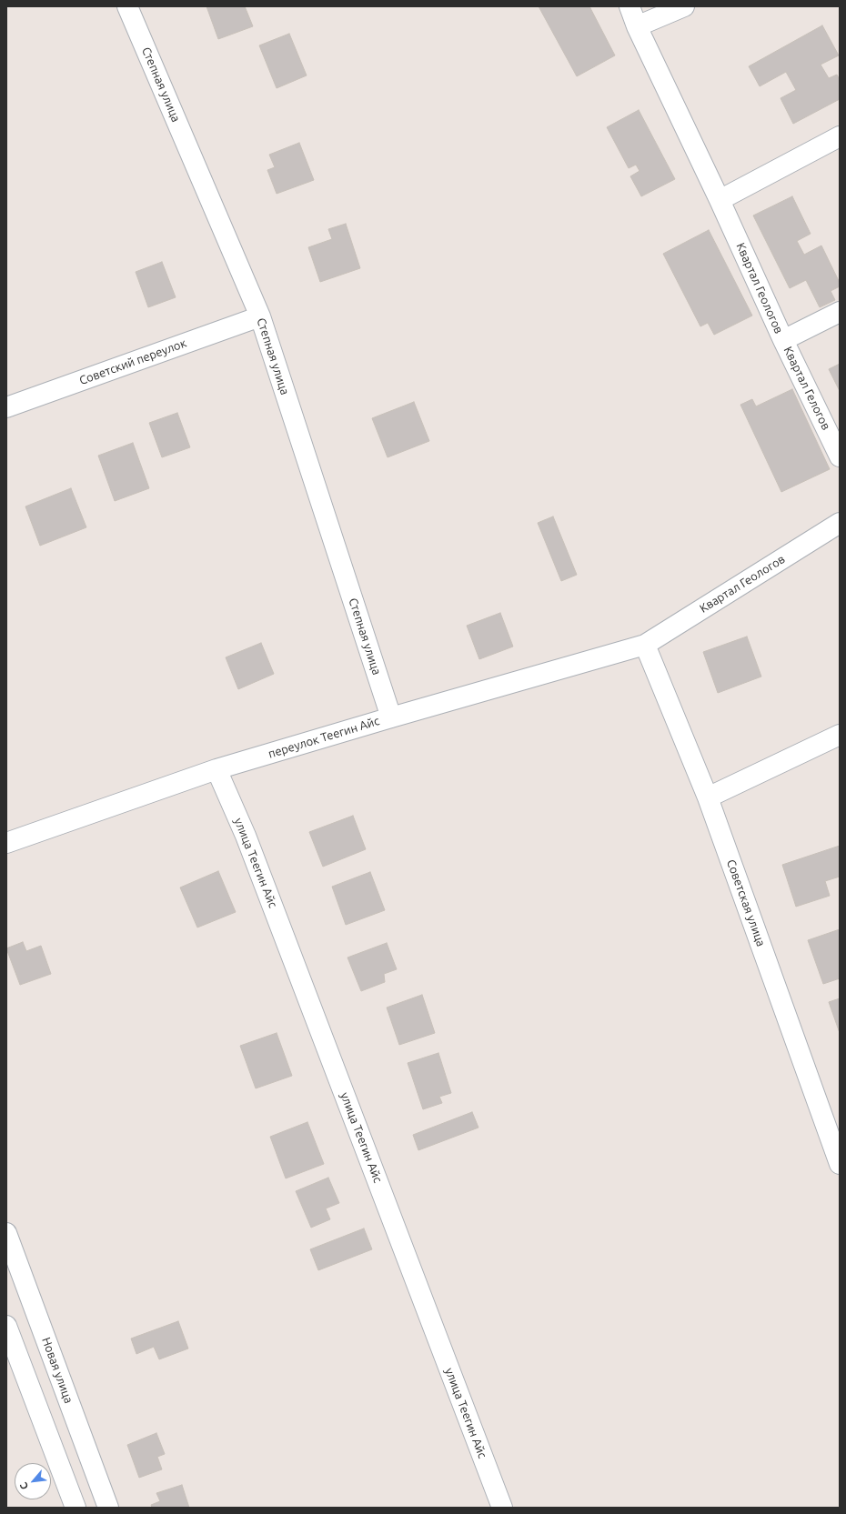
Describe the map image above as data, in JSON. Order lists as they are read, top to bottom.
{
  "streets": {
    "street": [
      "Степная улица",
      "Квартал Геологов",
      "Советский переулок",
      "Квартал Гелогов",
      "переулок Теегин Айс",
      "улица Теегин Айс",
      "Советская улица",
      "Новая улица"
    ]
  },
  "crossings": [
    ["Степная улица", "Советский переулок"],
    ["Степная улица", "переулок Теегин Айс"],
    ["Квартал Геологов", "Квартал Гелогов"],
    ["Квартал Геологов", "переулок Теегин Айс"],
    ["Квартал Геологов", "Советская улица"],
    ["переулок Теегин Айс", "улица Теегин Айс"],
    ["переулок Теегин Айс", "Советская улица"]
  ],
  "north": "bottom left"
}
